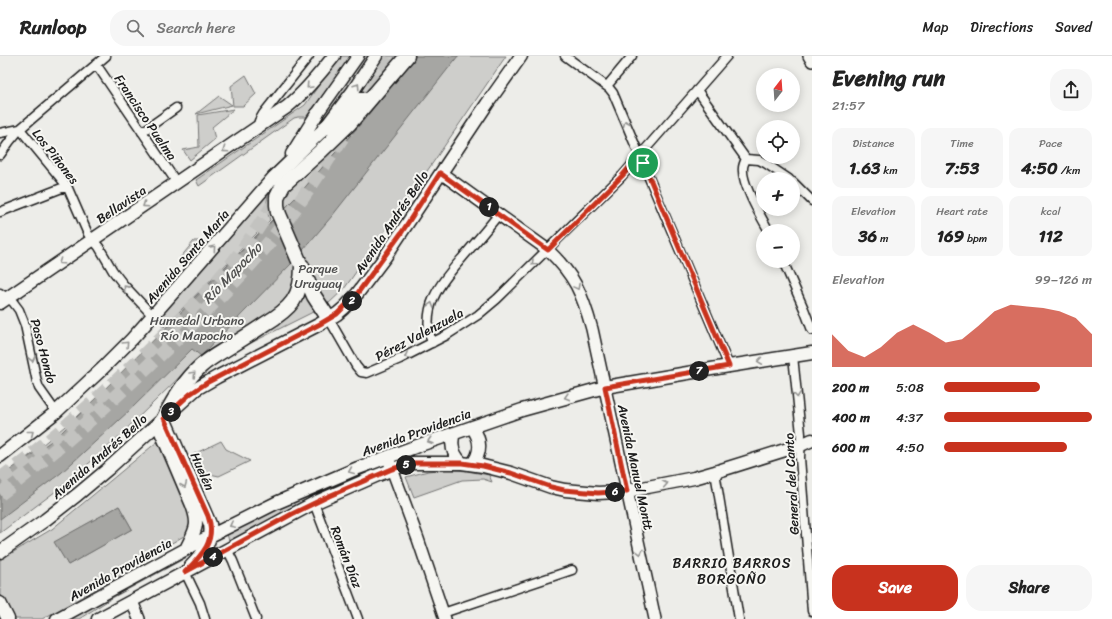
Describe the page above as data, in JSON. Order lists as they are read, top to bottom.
{
  "streets": {
    "main road": [
      "Bellavista",
      "Avenida Andrés Bello",
      "Avenida Santa María",
      "Avenida Providencia",
      "Huelén"
    ],
    "street": [
      "Francisco Puelma",
      "Los Piñones",
      "Pérez Valenzuela",
      "Paso Hondo",
      "Avenida Manuel Montt",
      "General del Canto",
      "Román Díaz"
    ]
  },
  "crossings": [
    ["Francisco Puelma", "Bellavista"],
    ["Los Piñones", "Bellavista"],
    ["Los Piñones", "Avenida Santa María"],
    ["Bellavista", "Paso Hondo"],
    ["Avenida Andrés Bello", "Pérez Valenzuela"],
    ["Avenida Andrés Bello", "Avenida Manuel Montt"],
    ["Avenida Andrés Bello", "Huelén"],
    ["Avenida Santa María", "Paso Hondo"],
    ["Pérez Valenzuela", "Avenida Manuel Montt"],
    ["Avenida Providencia", "Avenida Manuel Montt"],
    ["Avenida Providencia", "Huelén"],
    ["Avenida Providencia", "General del Canto"],
    ["Avenida Providencia", "Román Díaz"]
  ],
  "one_way": [
    "Los Piñones",
    "Bellavista",
    "Avenida Santa María",
    "Paso Hondo"
  ],
  "districts": ["BARRIO BARROS BORGOÑO"],
  "water": ["Río Mapocho"],
  "parks": ["Parque Uruguay", "Humedal Urbano Río Mapocho"],
  "north": "top",
  "page": {
    "header": "Runloop",
    "search": "Search here",
    "nav": ["Map", "Directions", "Saved"],
    "heading": ["Evening run", "21:57"],
    "map_buttons": ["+", "−"],
    "stats": [
      ["Distance", "1.63 km"],
      ["Time", "7:53"],
      ["Pace", "4:50 /km"],
      ["Elevation", "36 m"],
      ["Heart rate", "169 bpm"],
      ["kcal", "112"]
    ],
    "pins": [
      "1",
      "2",
      "7",
      "3",
      "5",
      "6",
      "4"
    ],
    "chart": ["Elevation", "99–126 m"],
    "list": [
      {
        "name": "200 m",
        "note": "5:08"
      },
      {
        "name": "400 m",
        "note": "4:37"
      },
      {
        "name": "600 m",
        "note": "4:50"
      }
    ],
    "buttons": ["Save", "Share"]
  }
}
